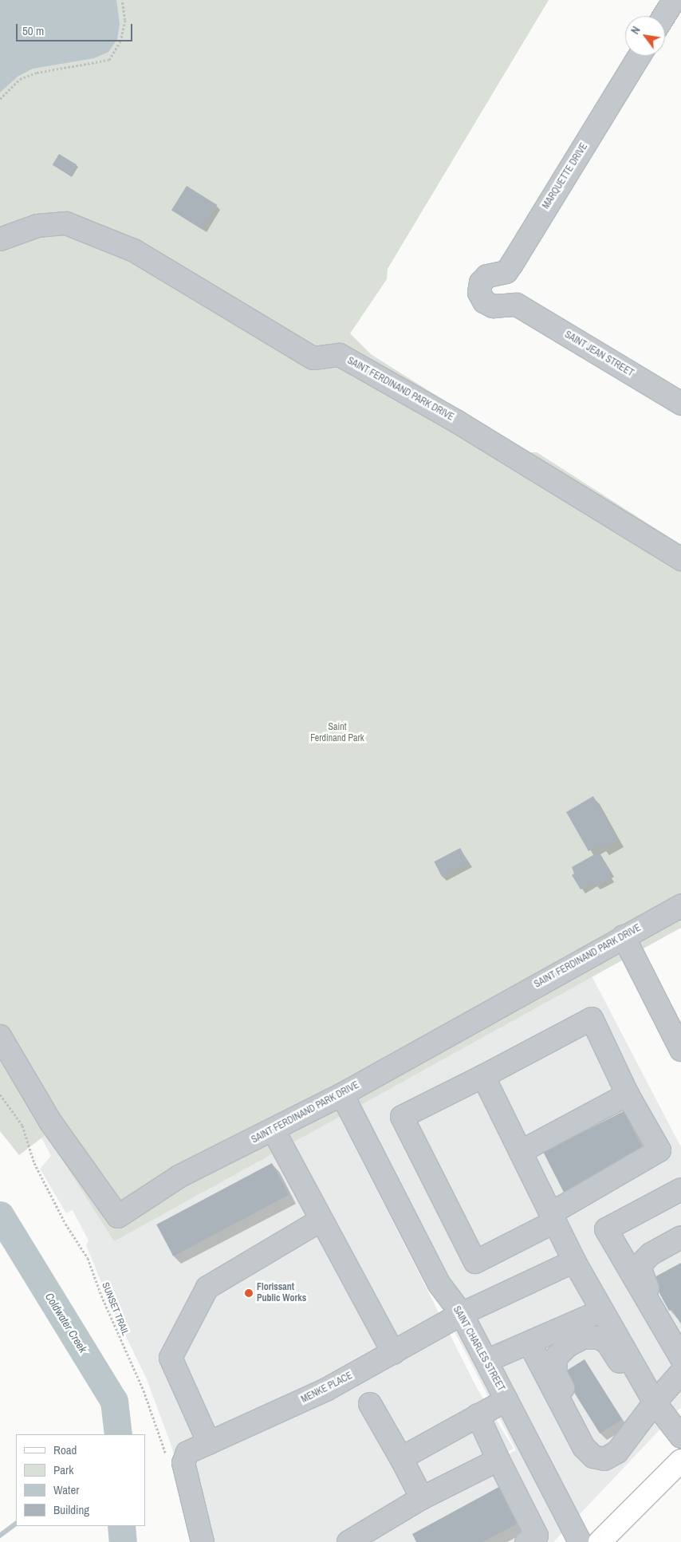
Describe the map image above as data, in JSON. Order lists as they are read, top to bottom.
{
  "streets": {
    "street": [
      "MARQUETTE DRIVE",
      "SAINT JEAN STREET",
      "SAINT FERDINAND PARK DRIVE",
      "SAINT CHARLES STREET",
      "MENKE PLACE"
    ],
    "path": ["SUNSET TRAIL"]
  },
  "crossings": [
    ["SAINT FERDINAND PARK DRIVE", "SAINT CHARLES STREET"],
    ["SUNSET TRAIL", "MENKE PLACE"],
    ["SAINT CHARLES STREET", "MENKE PLACE"]
  ],
  "water": ["Coldwater Creek"],
  "parks": ["Saint Ferdinand Park"],
  "places": ["Florissant Public Works"],
  "legend": [
    "Road",
    "Park",
    "Water",
    "Building"
  ],
  "scale_bar": "50 m",
  "north": "top left"
}
